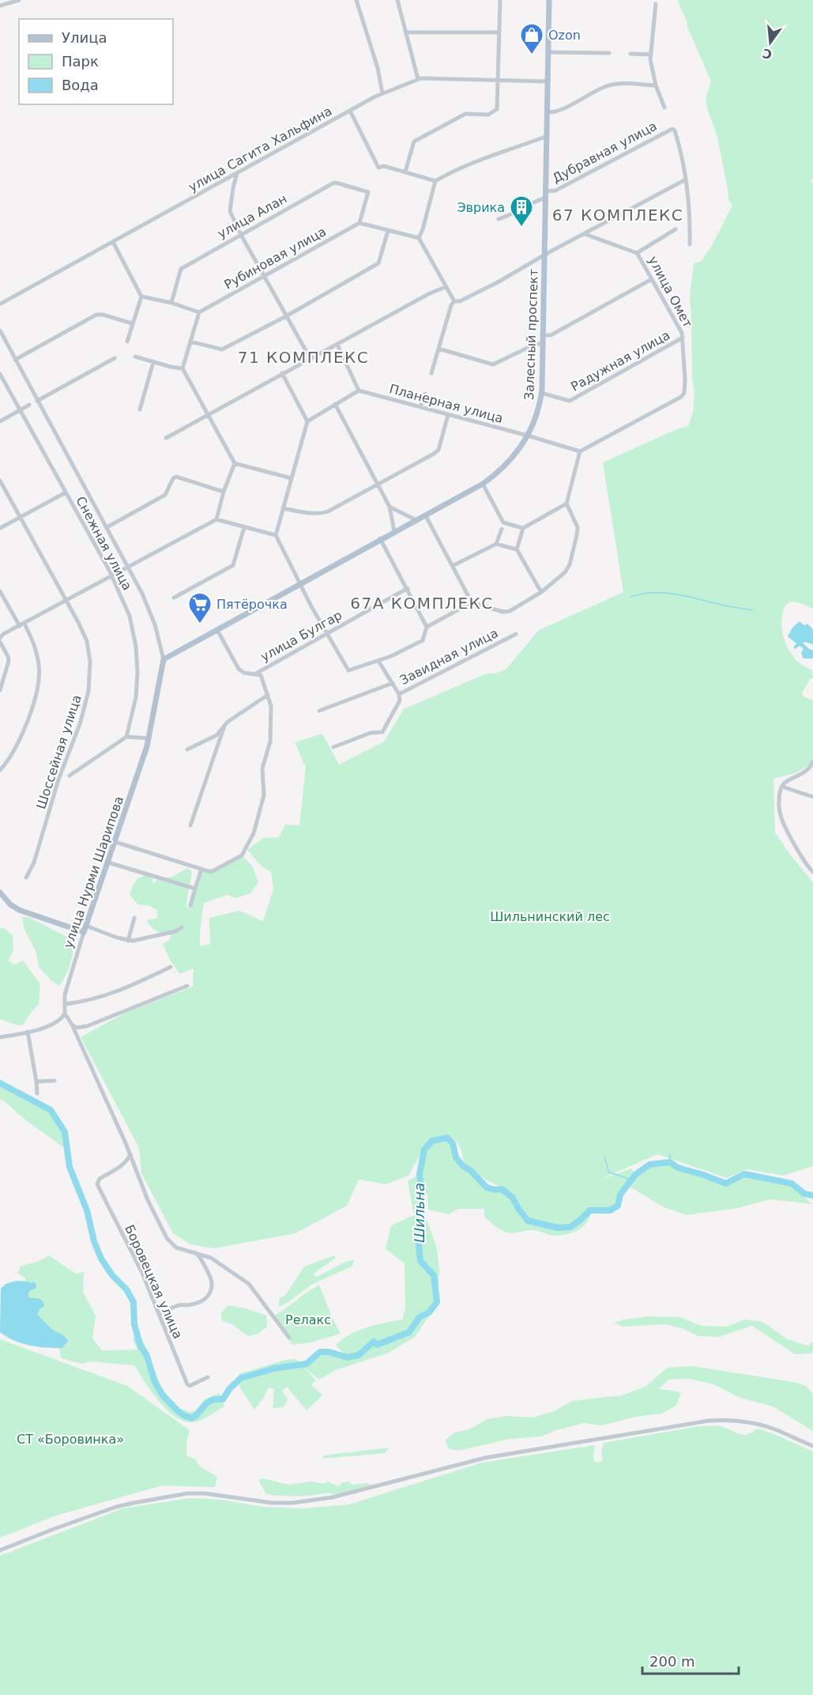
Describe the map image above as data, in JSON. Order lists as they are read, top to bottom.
{
  "streets": {
    "main road": ["Залесный проспект", "улица Нурми Шарипова"],
    "street": [
      "улица Сагита Хальфина",
      "Дубравная улица",
      "улица Алан",
      "Рубиновая улица",
      "улица Омет",
      "Радужная улица",
      "Планерная улица",
      "Снежная улица",
      "улица Булгар",
      "Завидная улица",
      "Шоссейная улица",
      "Боровецкая улица"
    ]
  },
  "crossings": [
    ["улица Сагита Хальфина", "Залесный проспект"],
    ["Дубравная улица", "Залесный проспект"],
    ["улица Алан", "Рубиновая улица"],
    ["улица Омет", "Радужная улица"],
    ["улица Омет", "Планерная улица"],
    ["Залесный проспект", "Радужная улица"],
    ["Залесный проспект", "Планерная улица"],
    ["Залесный проспект", "улица Нурми Шарипова"]
  ],
  "districts": ["67 КОМПЛЕКС", "71 КОМПЛЕКС", "67А КОМПЛЕКС"],
  "water": ["Шильна"],
  "parks": ["Шильнинский лес", "Релакс", "СТ «Боровинка»"],
  "places": {
    "shop": ["Ozon"],
    "building": ["Эврика"],
    "supermarket": ["Пятёрочка"]
  },
  "legend": ["Улица", "Парк", "Вода"],
  "scale_bar": "200 m",
  "north": "bottom"
}
